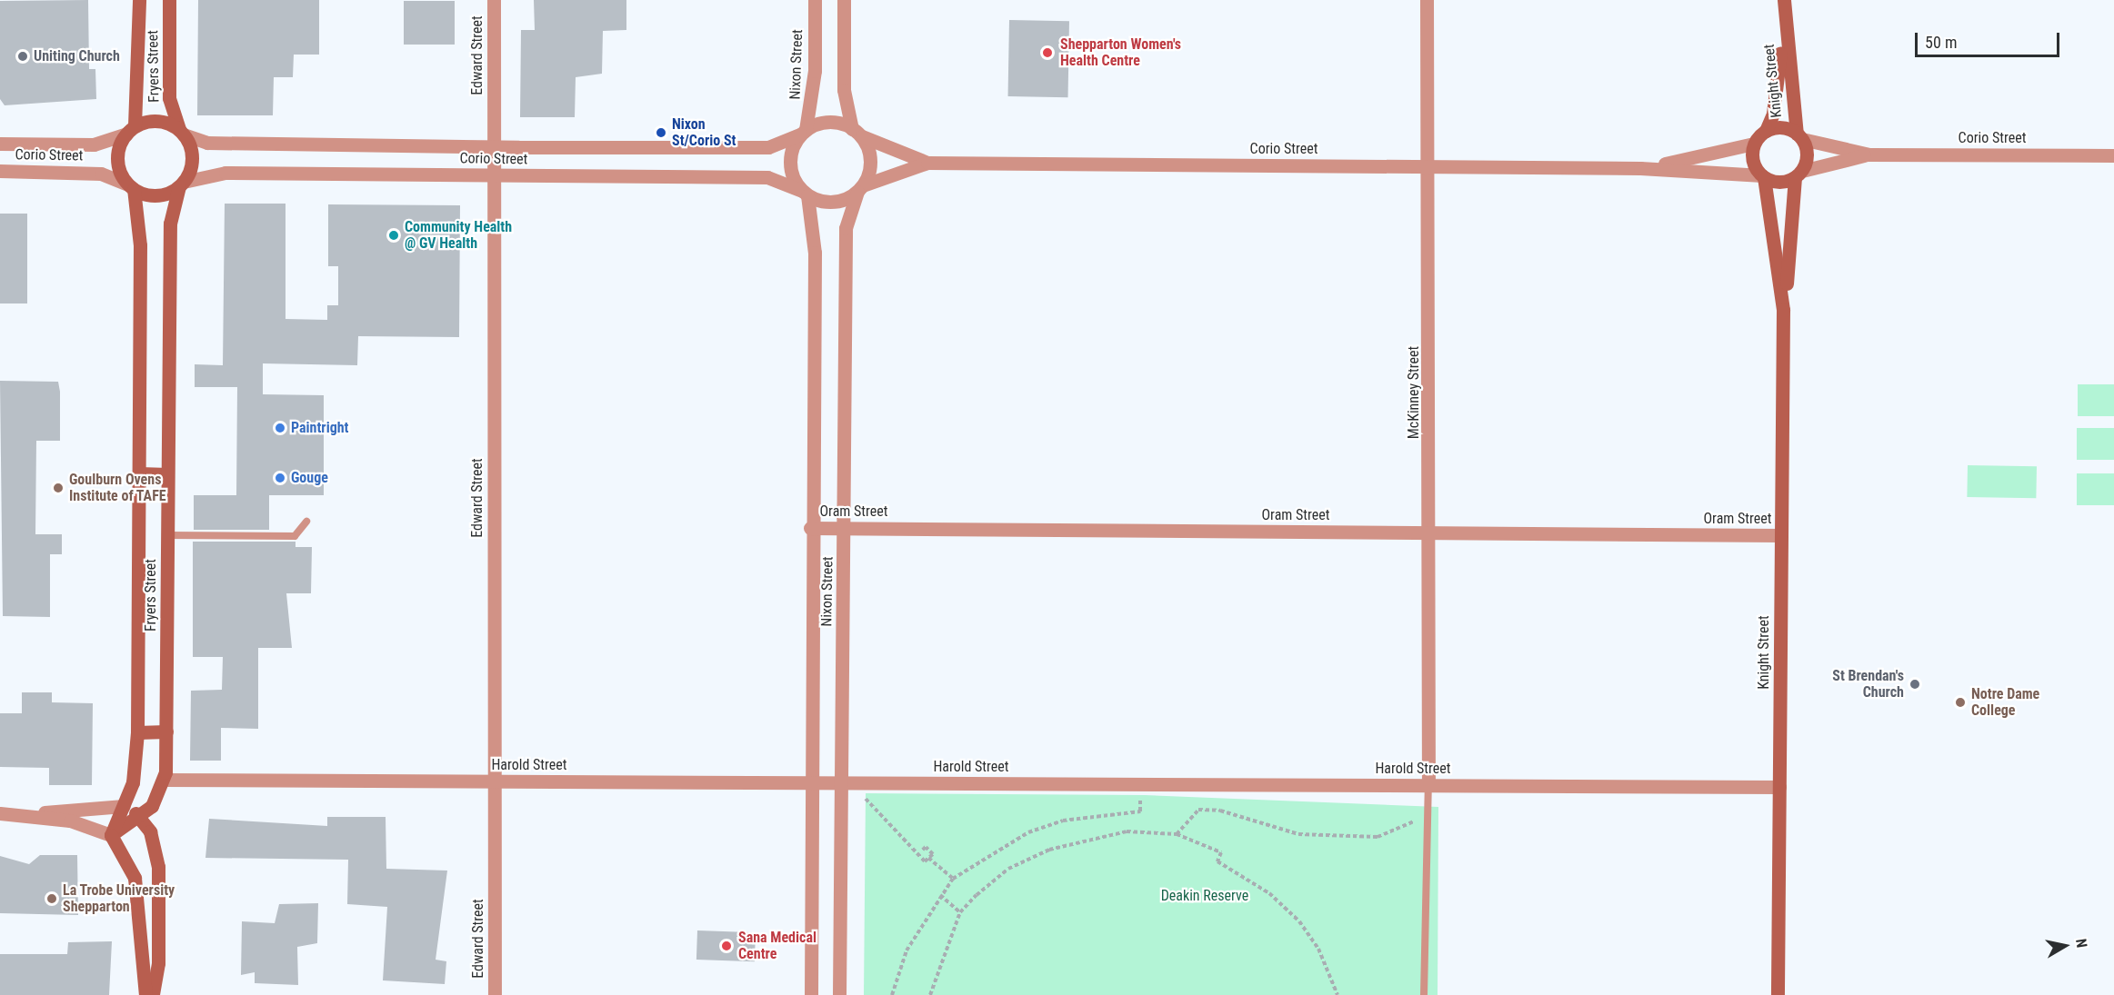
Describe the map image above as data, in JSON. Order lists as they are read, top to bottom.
{
  "streets": {
    "street": [
      "Edward Street",
      "Nixon Street",
      "Fryers Street",
      "Knight Street",
      "Corio Street",
      "McKinney Street",
      "Oram Street",
      "Harold Street"
    ]
  },
  "crossings": [
    ["Edward Street", "Corio Street"],
    ["Edward Street", "Harold Street"],
    ["Nixon Street", "Corio Street"],
    ["Nixon Street", "Oram Street"],
    ["Nixon Street", "Harold Street"],
    ["Fryers Street", "Corio Street"],
    ["Fryers Street", "Harold Street"],
    ["Knight Street", "Corio Street"],
    ["Knight Street", "Oram Street"],
    ["Knight Street", "Harold Street"],
    ["Corio Street", "McKinney Street"],
    ["McKinney Street", "Oram Street"],
    ["McKinney Street", "Harold Street"]
  ],
  "parks": ["Deakin Reserve"],
  "places": [
    "Shepparton Women's Health Centre",
    "Uniting Church",
    "Nixon St/Corio St",
    "Community Health @ GV Health",
    "Paintright",
    "Gouge",
    "Goulburn Ovens Institute of TAFE",
    "St Brendan's Church",
    "Notre Dame College",
    "La Trobe University Shepparton",
    "Sana Medical Centre"
  ],
  "scale_bar": "50 m",
  "north": "right"
}
